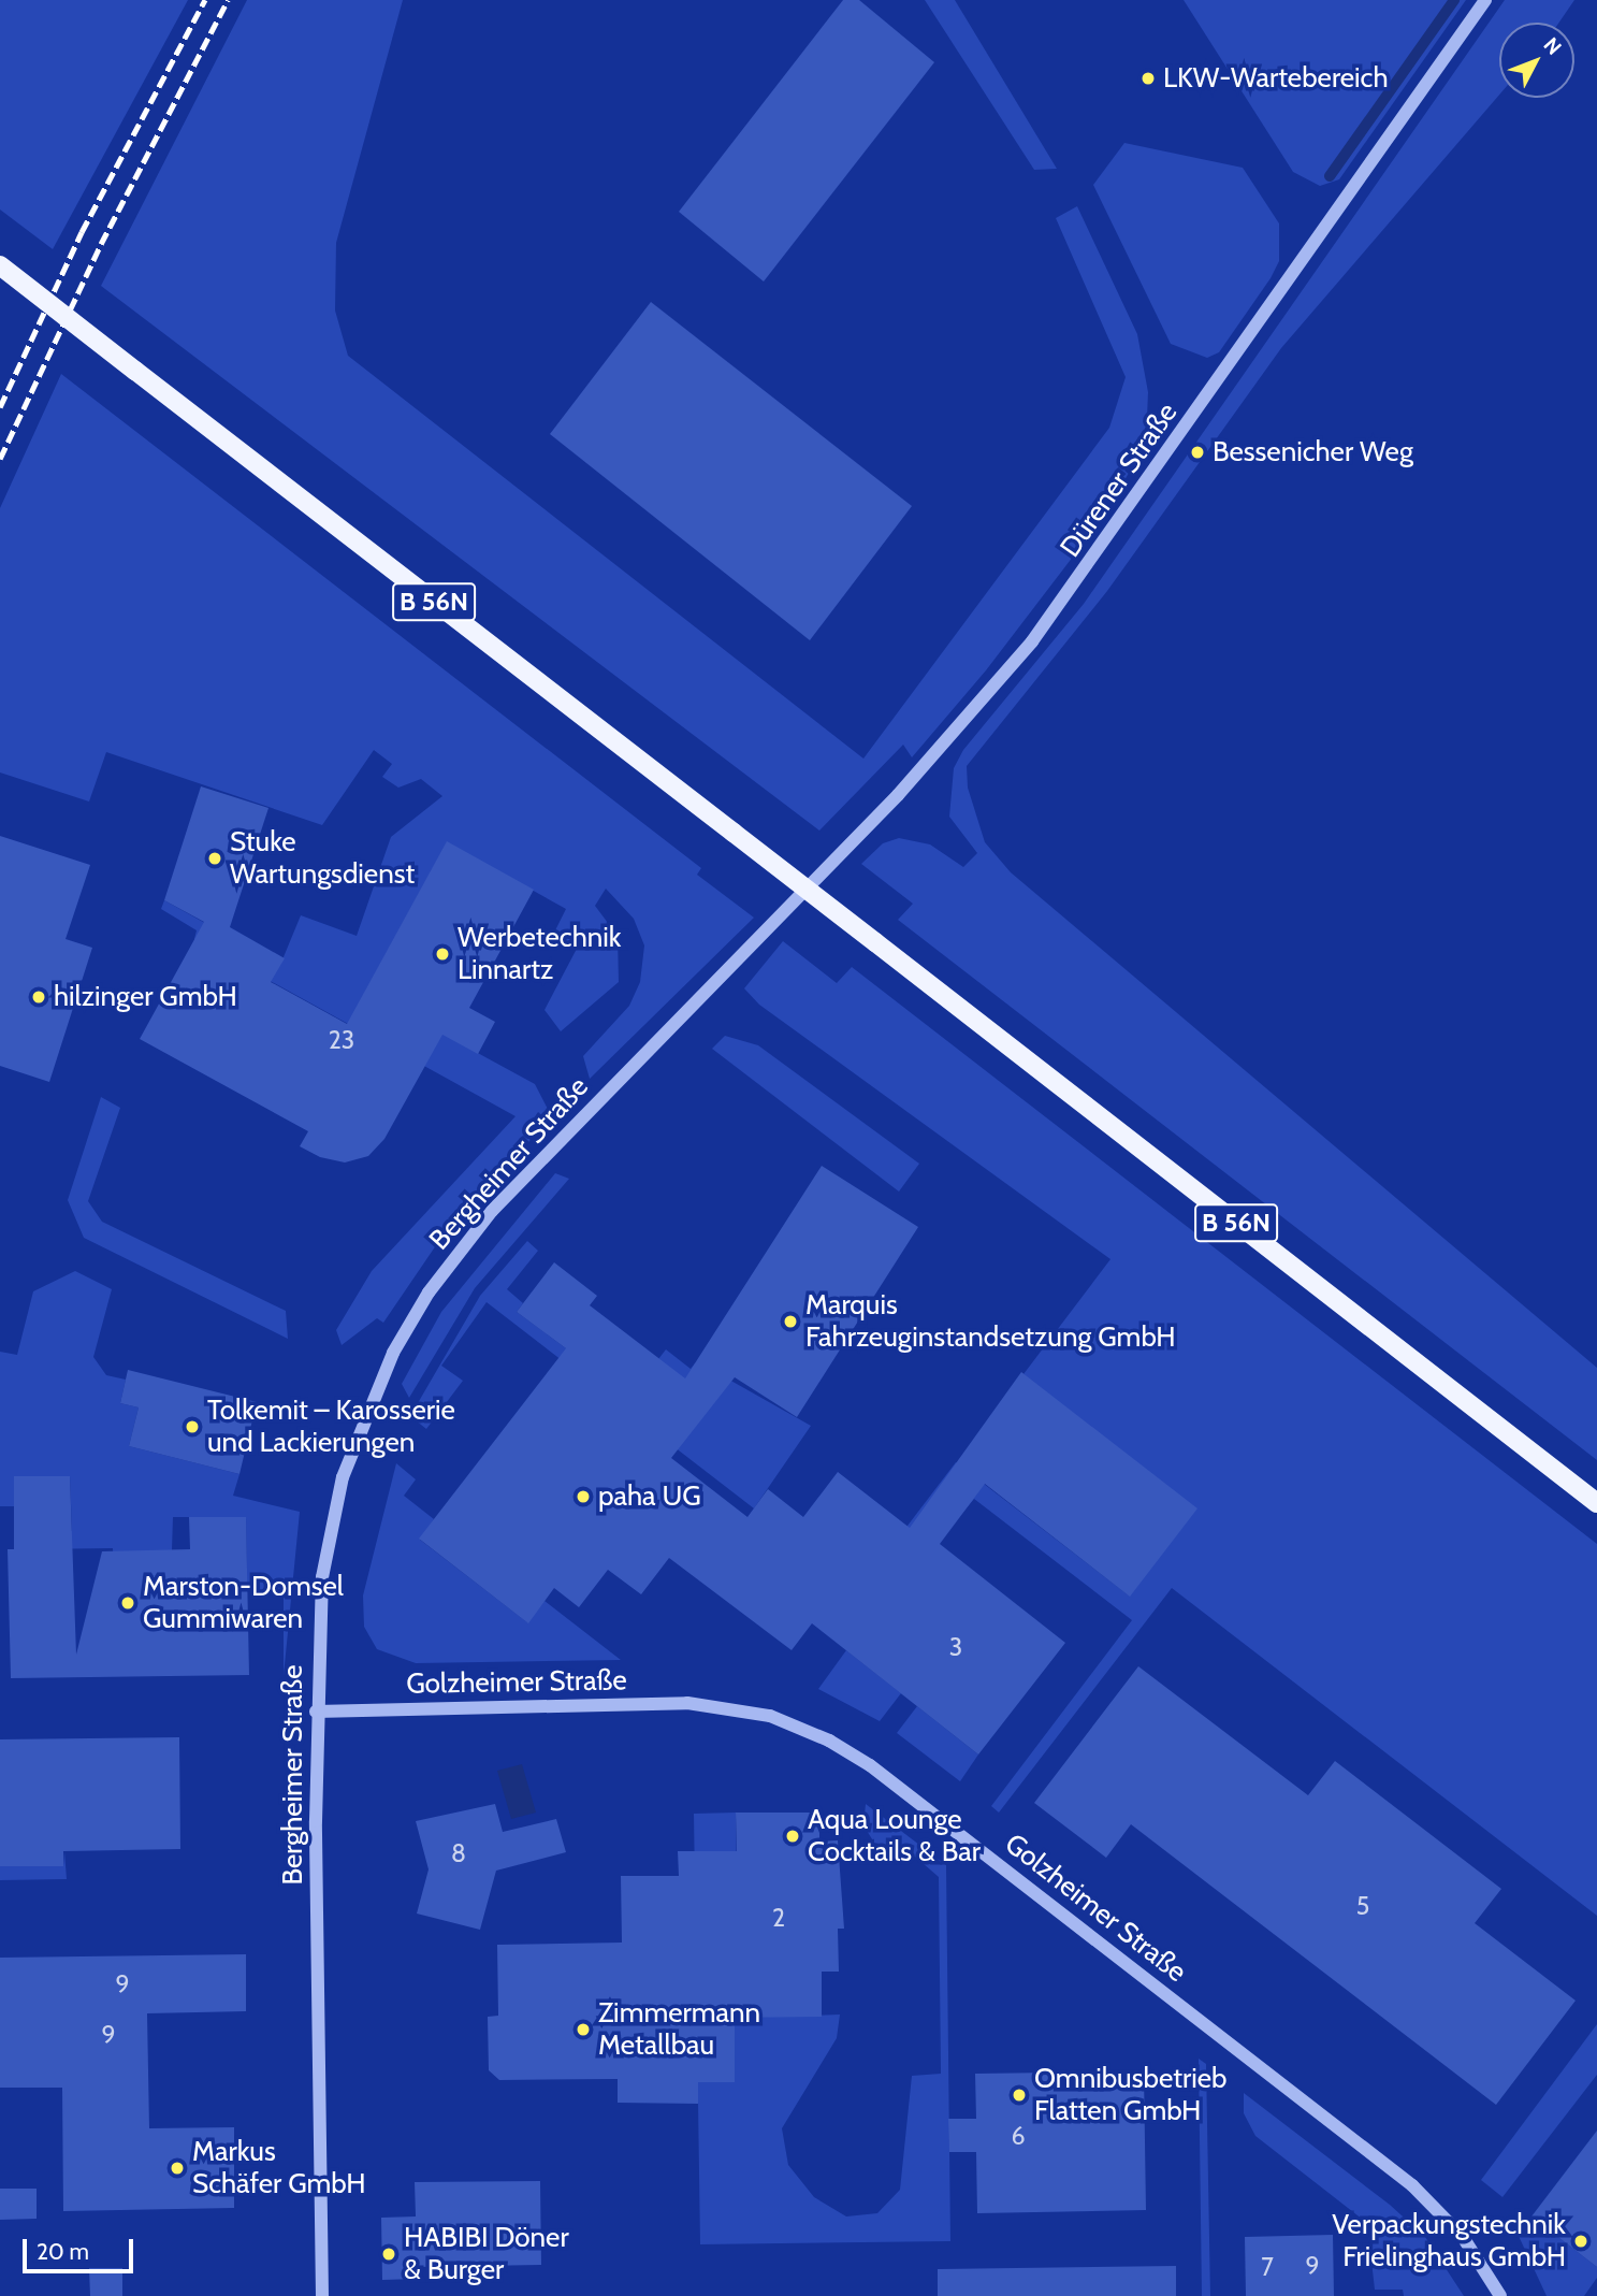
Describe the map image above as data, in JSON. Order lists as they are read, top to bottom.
{
  "streets": {
    "main road": ["B 56N"],
    "street": ["Dürener Straße", "Bergheimer Straße", "Golzheimer Straße"]
  },
  "crossings": [
    ["Dürener Straße", "Bergheimer Straße"],
    ["Bergheimer Straße", "Golzheimer Straße"]
  ],
  "places": [
    "LKW-Wartebereich",
    "Bessenicher Weg",
    "Stuke Wartungsdienst",
    "Werbetechnik Linnartz",
    "hilzinger GmbH",
    "Marquis Fahrzeuginstandsetzung GmbH",
    "Tolkemit – Karosserie und Lackierungen",
    "paha UG",
    "Marston-Domsel Gummiwaren",
    "Aqua Lounge Cocktails & Bar",
    "Zimmermann Metallbau",
    "Omnibusbetrieb Flatten GmbH",
    "Markus Schäfer GmbH",
    "Verpackungstechnik Frielinghaus GmbH",
    "HABIBI Döner & Burger"
  ],
  "house_numbers": [
    "23",
    "3",
    "8",
    "5",
    "2",
    "9",
    "9",
    "6",
    "9",
    "7"
  ],
  "scale_bar": "20 m",
  "north": "top right"
}
